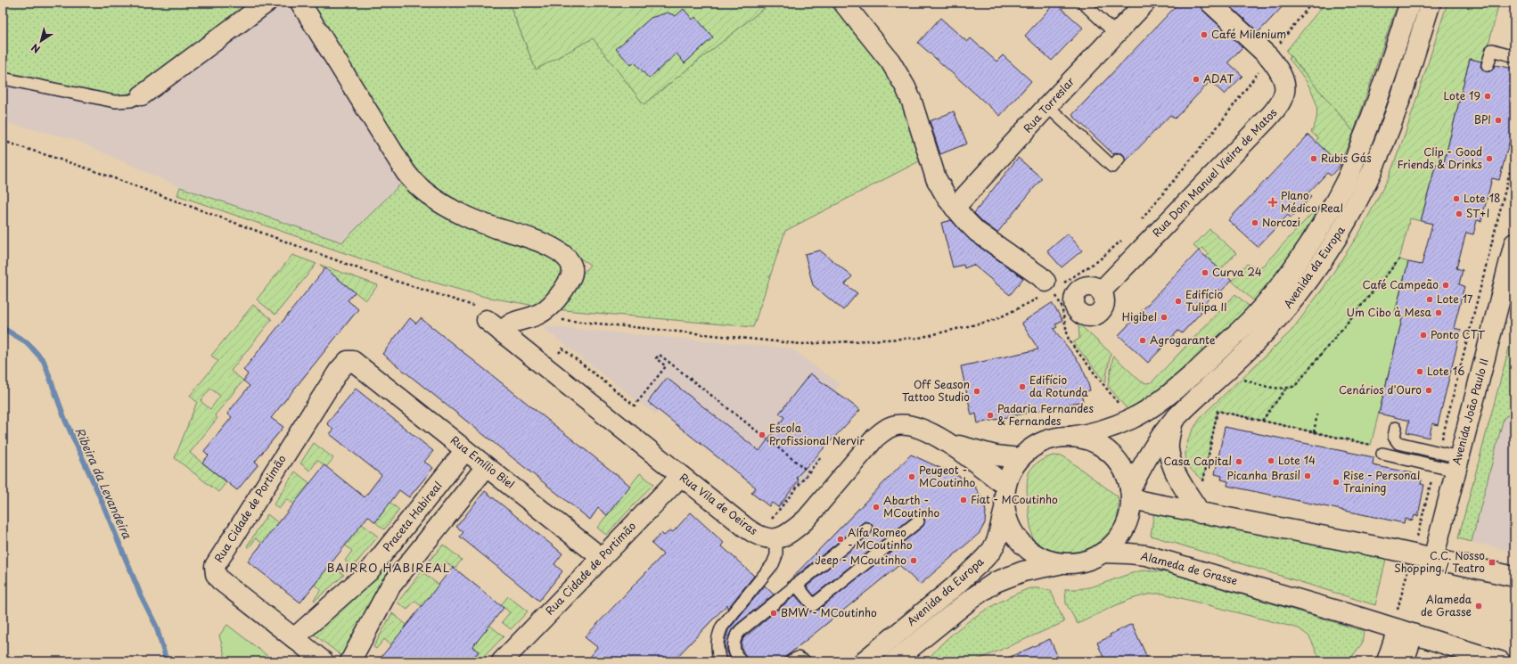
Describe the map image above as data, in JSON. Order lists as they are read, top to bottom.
{
  "streets": {
    "street": [
      "Rua Torreslar",
      "Rua Dom Manuel Vieira de Matos",
      "Avenida da Europa",
      "Avenida João Paulo II",
      "Rua Emílio Biel",
      "Rua Vila de Oeiras",
      "Rua Cidade de Portimão",
      "Praceta Habireal",
      "Alameda de Grasse"
    ]
  },
  "crossings": [
    ["Avenida da Europa", "Alameda de Grasse"],
    ["Rua Emílio Biel", "Rua Cidade de Portimão"],
    ["Rua Emílio Biel", "Praceta Habireal"],
    ["Rua Vila de Oeiras", "Rua Cidade de Portimão"],
    ["Rua Cidade de Portimão", "Praceta Habireal"]
  ],
  "districts": ["BAIRRO HABIREAL"],
  "water": ["Ribeira da Levandeira"],
  "places": {
    "other": [
      "Café Milenium",
      "ADAT",
      "Lote 19",
      "BPI",
      "Rubis Gás",
      "Clip - Good Friends & Drinks",
      "Lote 18",
      "ST+I",
      "Norcozi",
      "Curva 24",
      "Café Campeão",
      "Lote 17",
      "Edifício Tulipa II",
      "Um Cibo à Mesa",
      "Higibel",
      "Ponto CTT",
      "Agrogarante",
      "Lote 16",
      "Edifício da Rotunda",
      "Cenários d'Ouro",
      "Off Season Tattoo Studio",
      "Padaria Fernandes & Fernandes",
      "Escola Profissional Nervir",
      "Lote 14",
      "Casa Capital",
      "Picanha Brasil",
      "Peugeot - MCoutinho",
      "Rise - Personal Training",
      "Fiat - MCoutinho",
      "Abarth - MCoutinho",
      "Alfa Romeo - MCoutinho",
      "Jeep - MCoutinho",
      "Alameda de Grasse",
      "BMW - MCoutinho"
    ],
    "health": ["Plano Médico Real"],
    "transit": ["C.C. Nosso Shopping / Teatro"]
  },
  "north": "bottom left"
}
